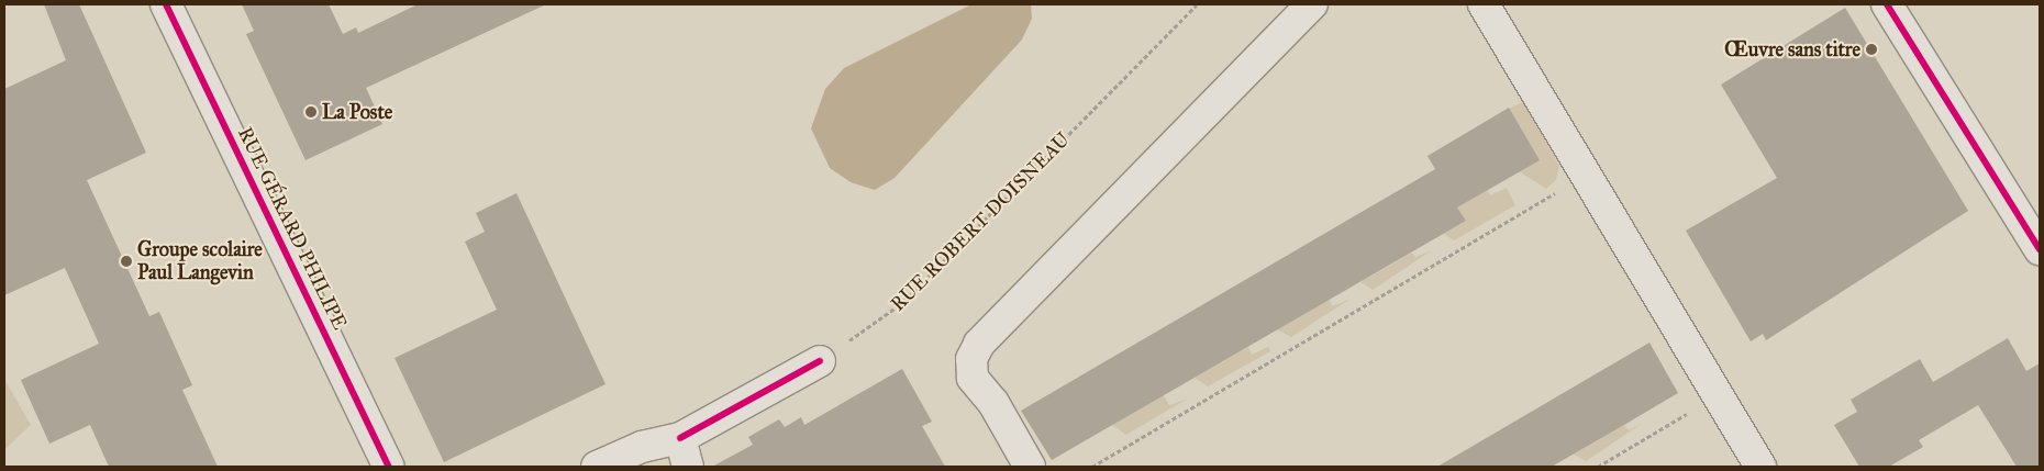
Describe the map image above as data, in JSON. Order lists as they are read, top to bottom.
{
  "streets": {
    "street": ["RUE GÉRARD PHILIPE"],
    "path": ["RUE ROBERT DOISNEAU"]
  },
  "places": ["Œuvre sans titre", "La Poste", "Groupe scolaire Paul Langevin"]
}
